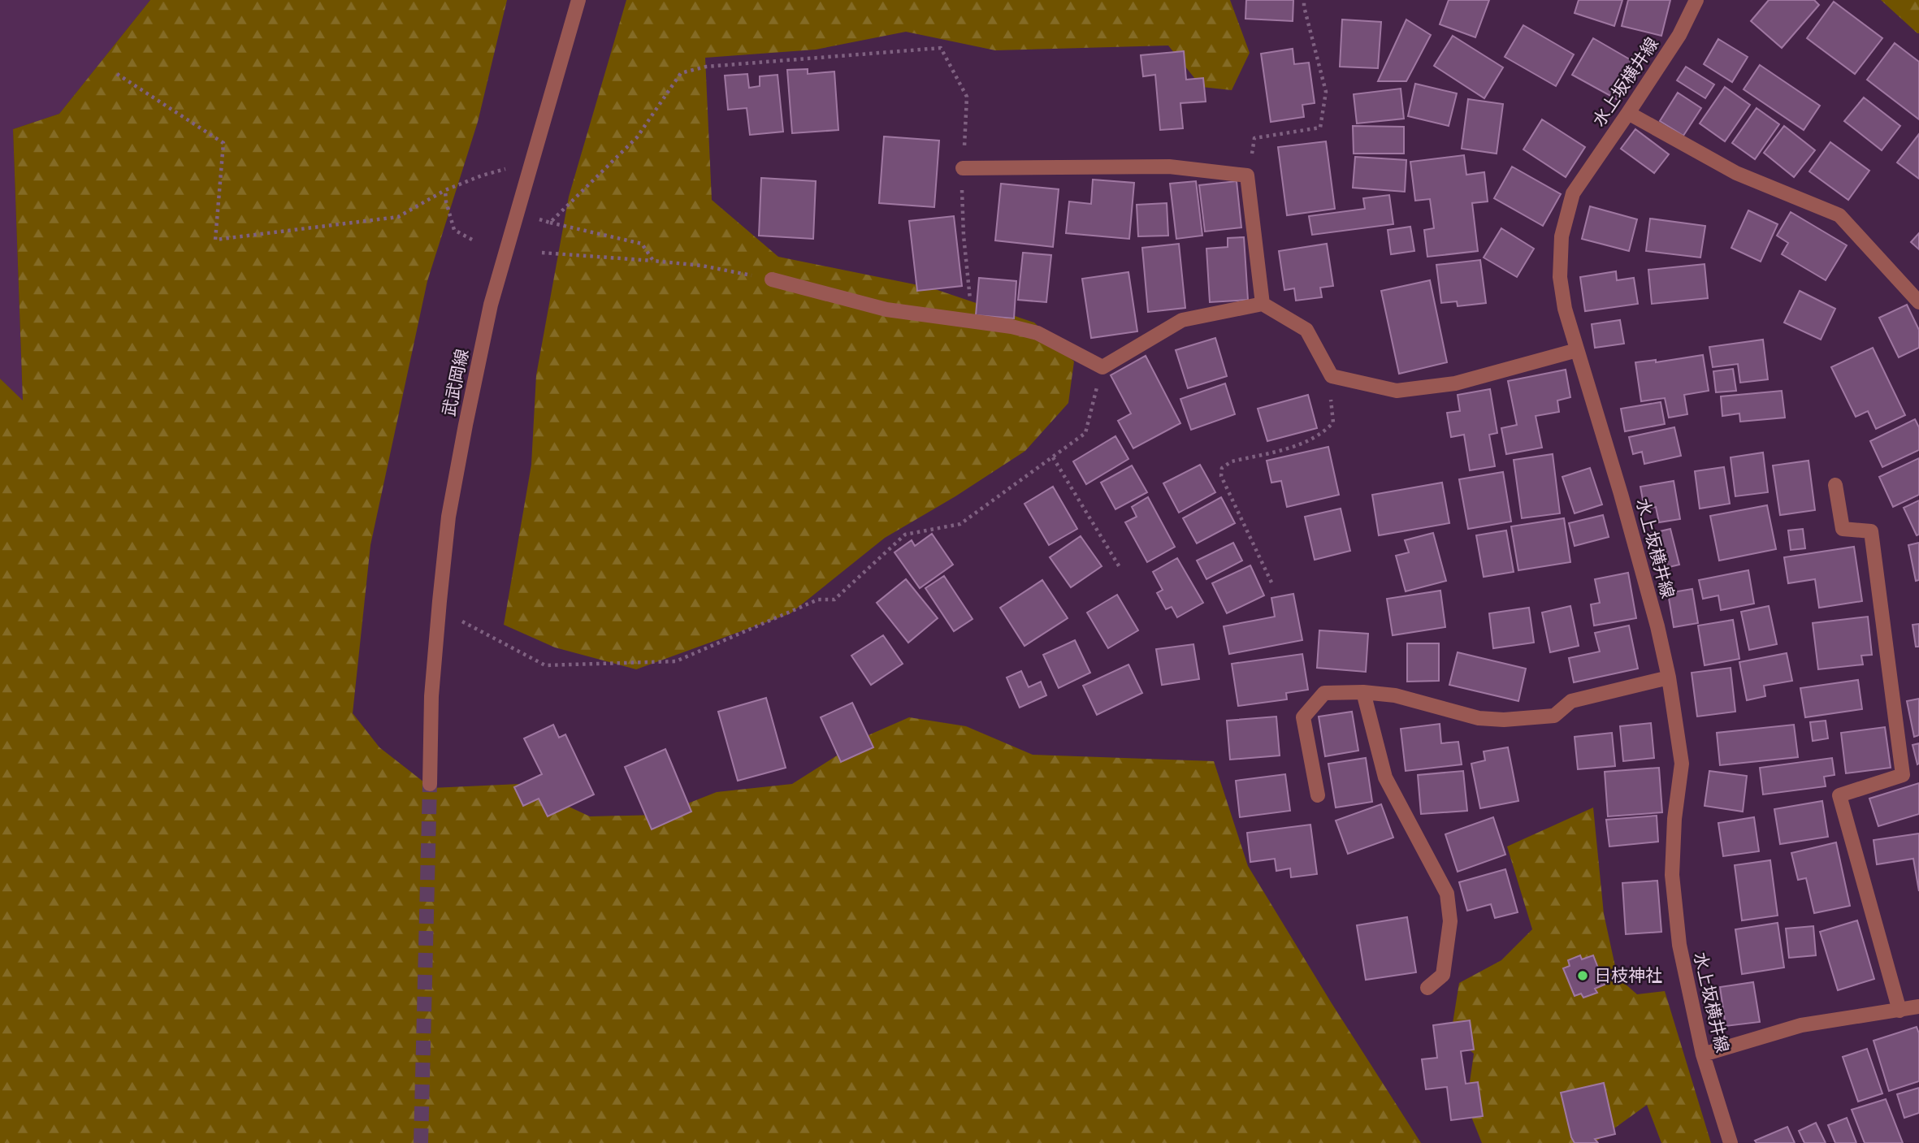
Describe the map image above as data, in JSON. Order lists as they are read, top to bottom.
{
  "streets": {
    "street": ["水上坂横井線", "武武岡線"]
  },
  "places": ["日枝神社"]
}
